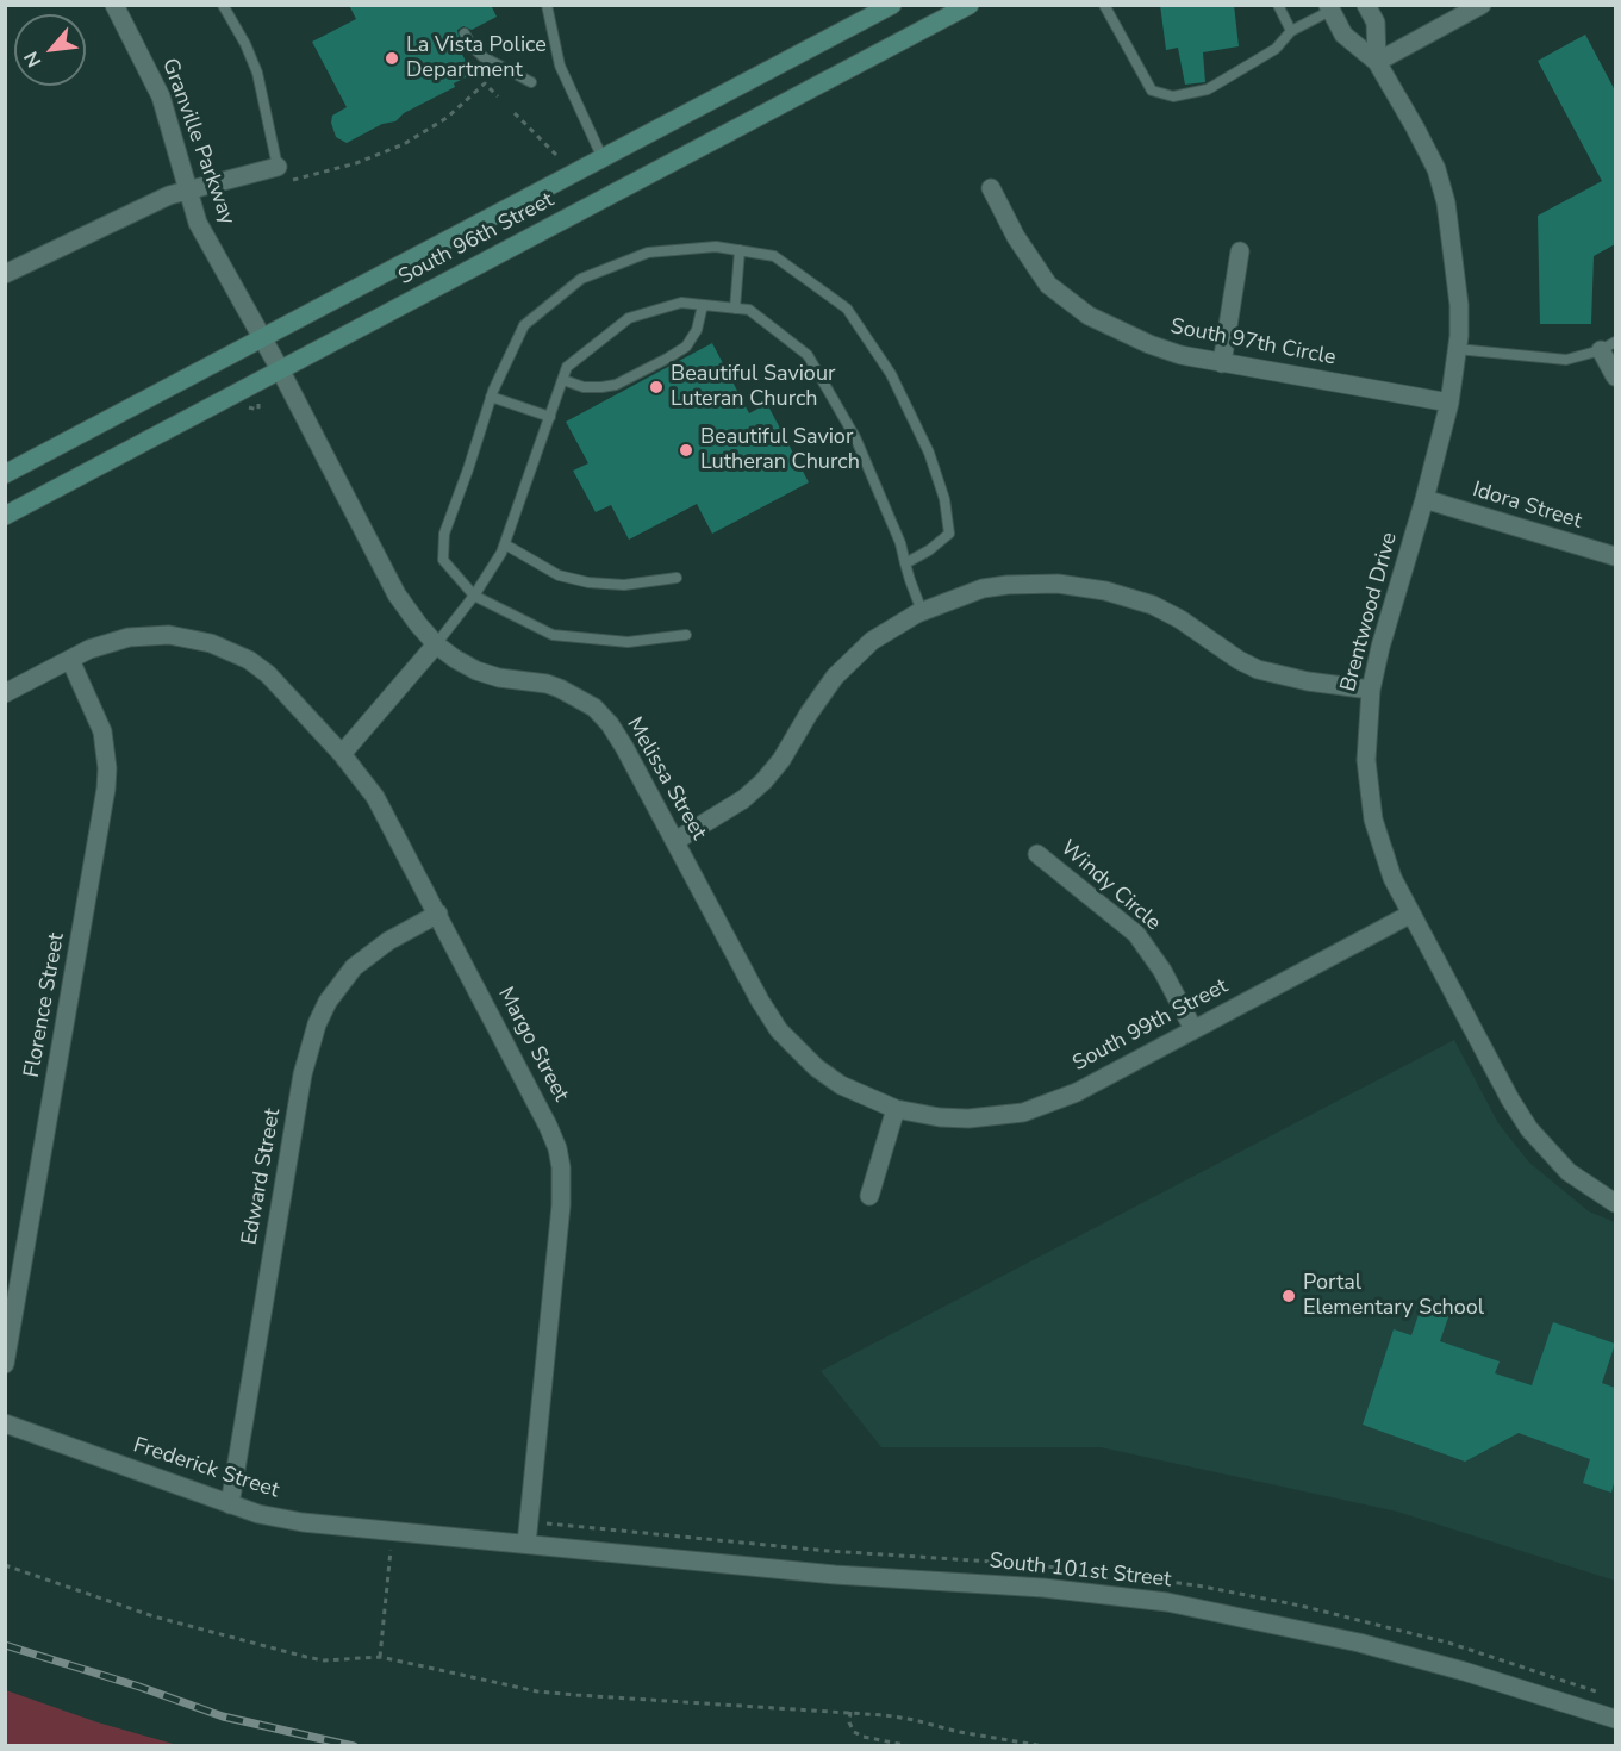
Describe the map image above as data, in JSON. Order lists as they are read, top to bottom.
{
  "streets": {
    "main road": ["South 96th Street"],
    "street": [
      "Granville Parkway",
      "South 97th Circle",
      "Idora Street",
      "Brentwood Drive",
      "Melissa Street",
      "Windy Circle",
      "Florence Street",
      "South 99th Street",
      "Margo Street",
      "Edward Street",
      "Frederick Street",
      "South 101st Street"
    ]
  },
  "crossings": [
    ["Granville Parkway", "South 96th Street"],
    ["Granville Parkway", "Melissa Street"],
    ["South 96th Street", "Melissa Street"],
    ["South 97th Circle", "Brentwood Drive"],
    ["Idora Street", "Brentwood Drive"],
    ["Brentwood Drive", "South 99th Street"],
    ["Melissa Street", "South 99th Street"],
    ["Windy Circle", "South 99th Street"],
    ["Florence Street", "Margo Street"],
    ["Margo Street", "Edward Street"],
    ["Margo Street", "Frederick Street"],
    ["Margo Street", "South 101st Street"],
    ["Edward Street", "Frederick Street"],
    ["Frederick Street", "South 101st Street"]
  ],
  "places": [
    "La Vista Police Department",
    "Beautiful Saviour Luteran Church",
    "Beautiful Savior Lutheran Church",
    "Portal Elementary School"
  ],
  "north": "bottom left"
}
